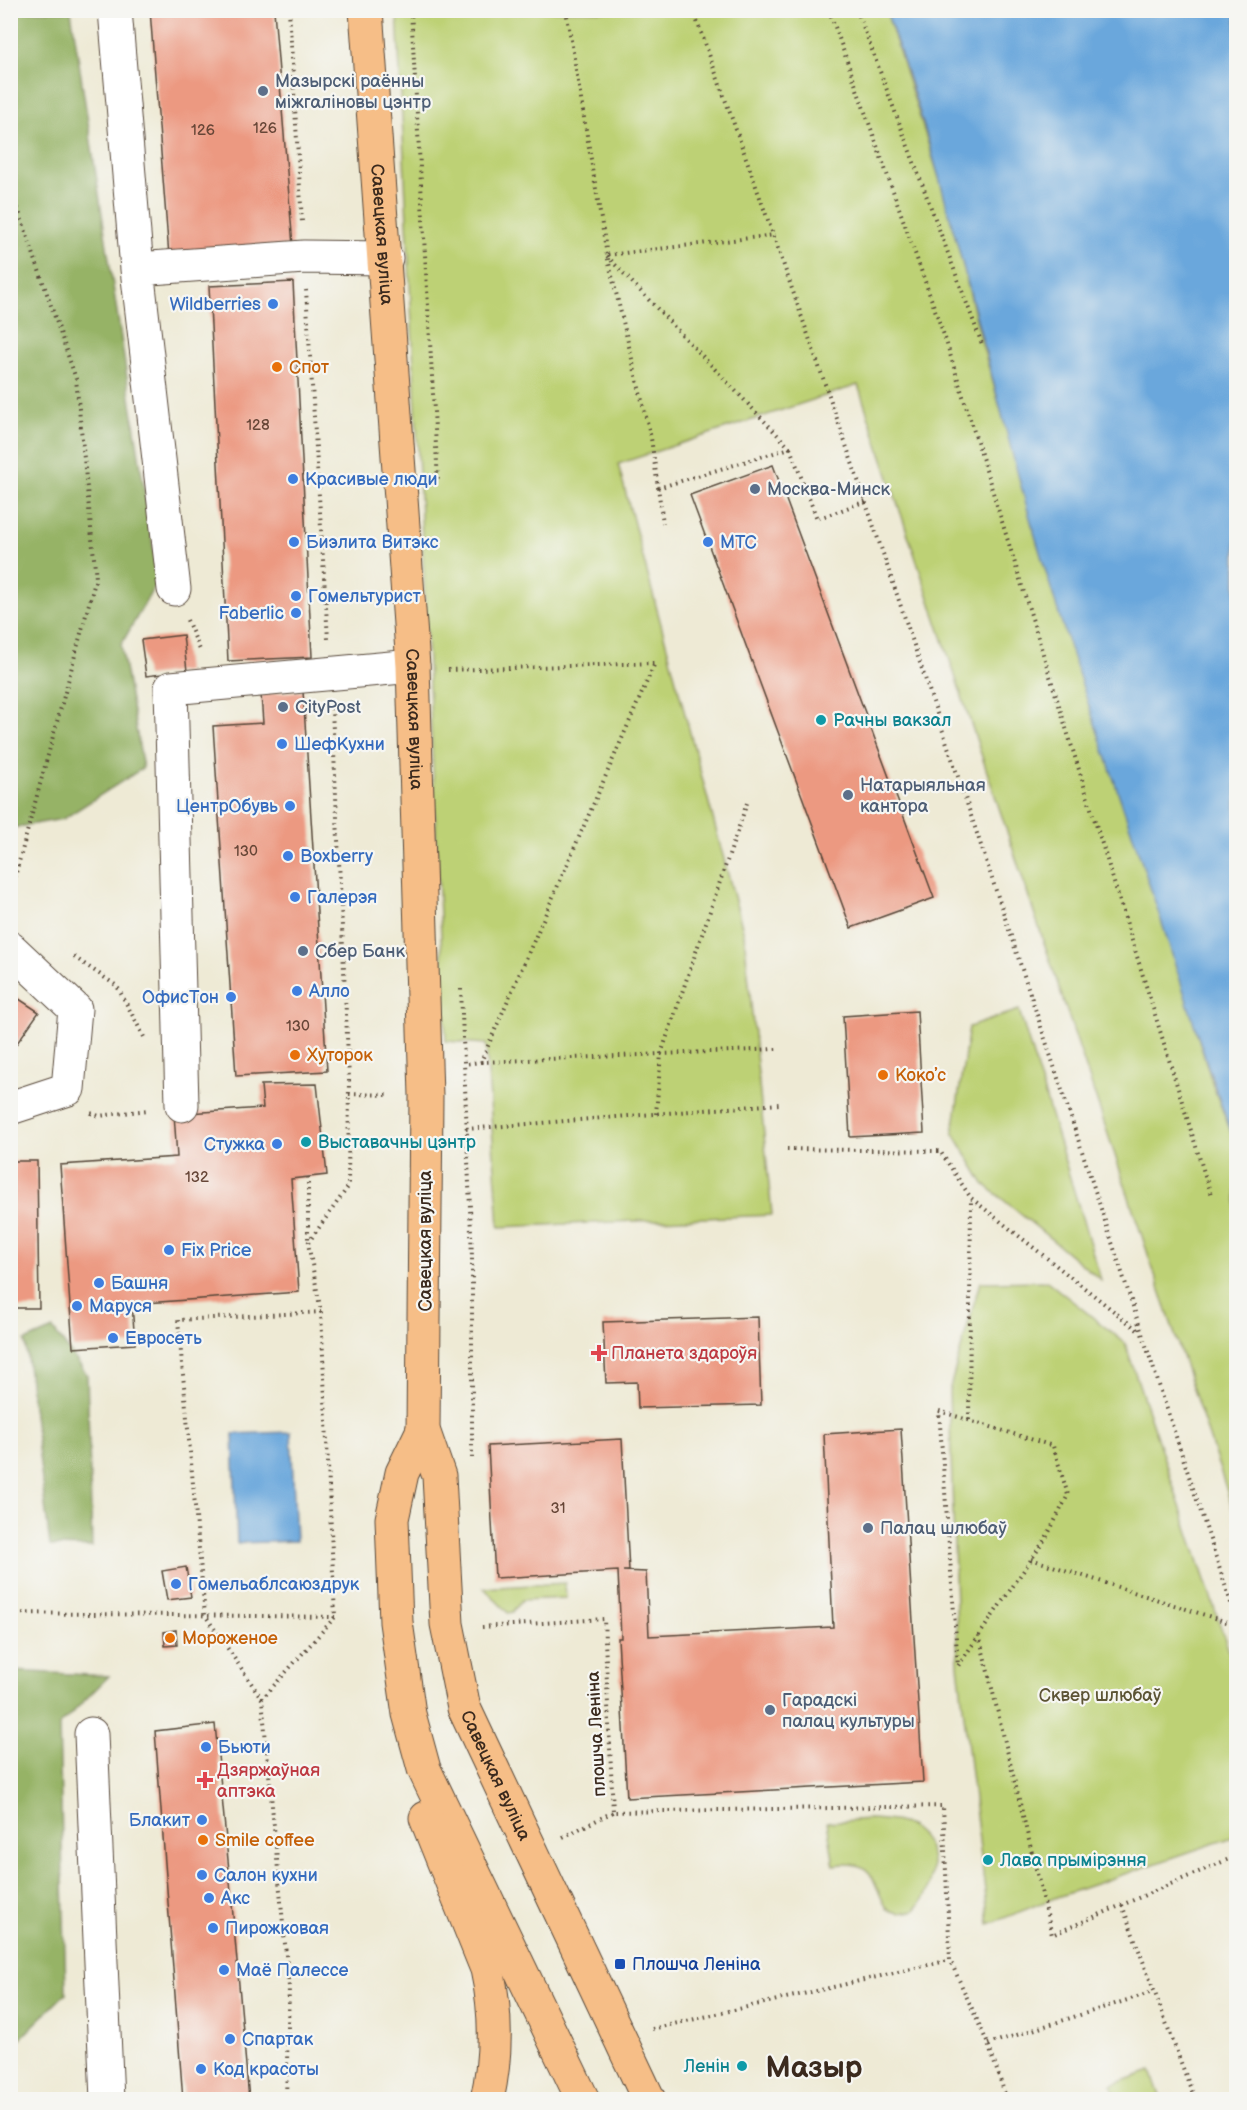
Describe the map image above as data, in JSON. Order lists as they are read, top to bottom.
{
  "streets": {
    "main road": ["Савецкая вуліца"],
    "path": ["плошча Леніна"]
  },
  "districts": ["Мазыр"],
  "parks": ["Сквер шлюбаў"],
  "places": {
    "other": [
      "Мазырскі раённы міжгаліновы цэнтр",
      "Wildberries",
      "Спот",
      "Красивые люди",
      "Москва-Минск",
      "Биэлита Витэкс",
      "МТС",
      "Гомельтурист",
      "Faberlic",
      "CityPost",
      "Рачны вакзал",
      "ШефКухни",
      "Натарыяльная кантора",
      "ЦентрОбувь",
      "Boxberry",
      "Галерэя",
      "Сбер Банк",
      "Алло",
      "ОфисТон",
      "Хуторок",
      "Кокоʼс",
      "Выставачны цэнтр",
      "Стужка",
      "Fix Price",
      "Башня",
      "Маруся",
      "Евросеть",
      "Палац шлюбаў",
      "Гомельаблсаюздрук",
      "Мороженое",
      "Гарадскі палац культуры",
      "Бьюти",
      "Блакит",
      "Smile coffee",
      "Лава прымірэння",
      "Салон кухни",
      "Акс",
      "Пирожковая",
      "Маё Палессе",
      "Спартак",
      "Ленін",
      "Код красоты"
    ],
    "health": ["Планета здароўя", "Дзяржаўная аптэка"],
    "transit": ["Плошча Леніна"]
  },
  "house_numbers": [
    "126",
    "126",
    "128",
    "130",
    "130",
    "132",
    "31"
  ]
}
